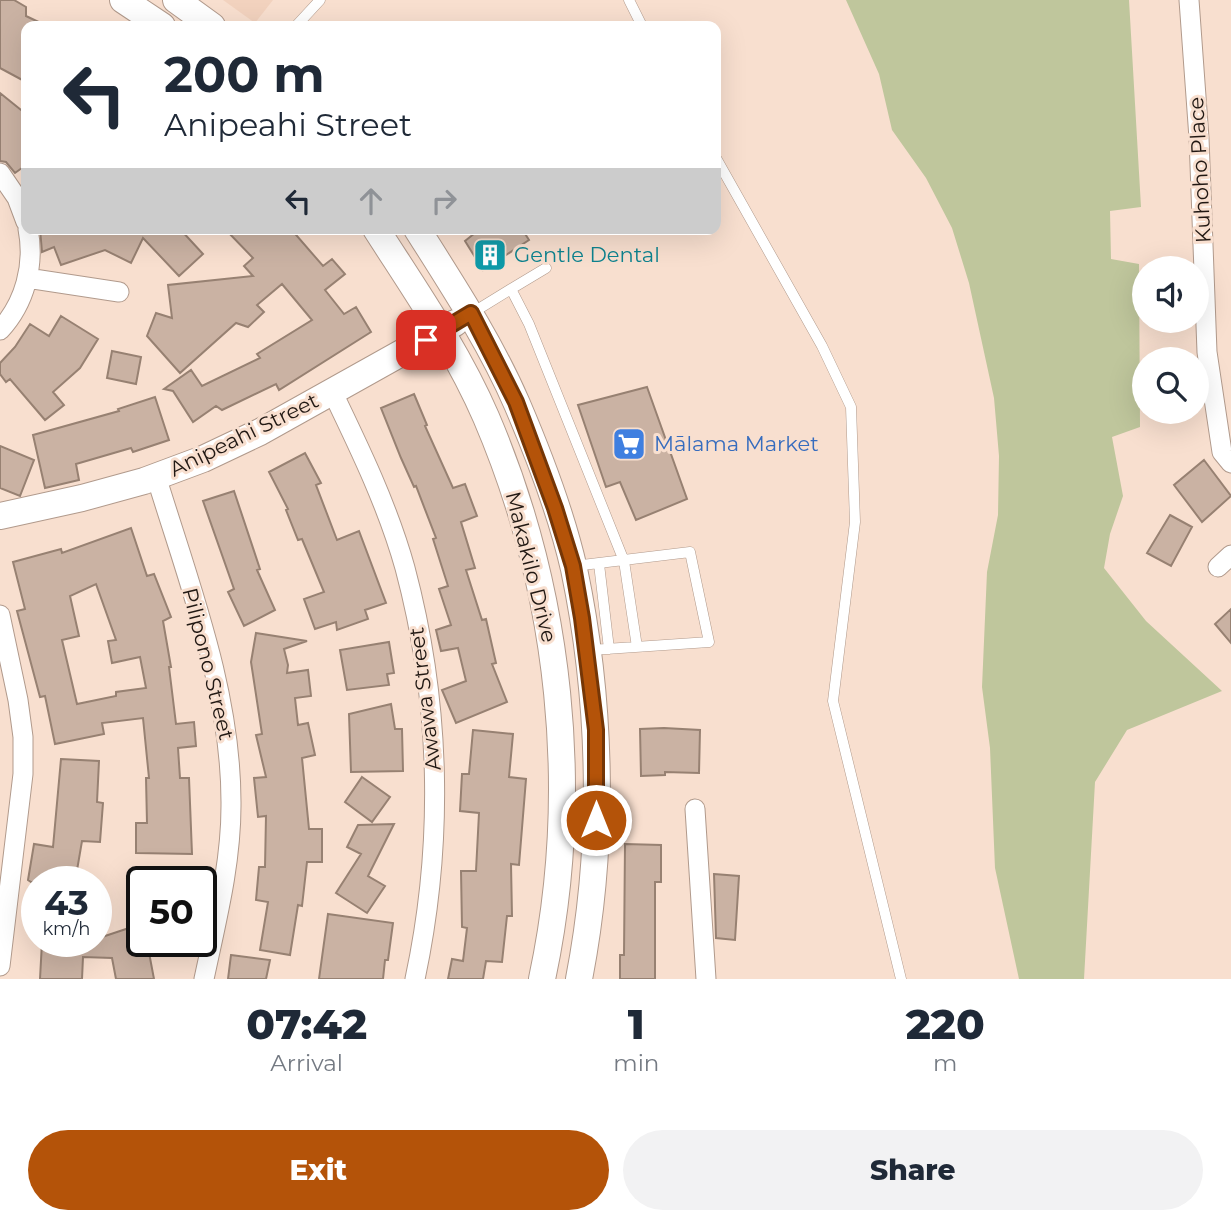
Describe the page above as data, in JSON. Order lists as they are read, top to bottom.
{
  "streets": {
    "main road": ["Anipeahi Street", "Makakilo Drive"],
    "street": ["Kuhoho Place", "Pilipono Street", "Awawa Street"]
  },
  "crossings": [
    ["Anipeahi Street", "Makakilo Drive"],
    ["Anipeahi Street", "Pilipono Street"],
    ["Anipeahi Street", "Awawa Street"]
  ],
  "places": {
    "building": ["Gentle Dental"],
    "supermarket": ["Mālama Market"]
  },
  "page": {
    "turn": ["200 m", "Anipeahi Street"],
    "speed": "43 km/h",
    "limit": "50",
    "eta": [
      "07:42",
      "Arrival",
      "1",
      "min",
      "220",
      "m"
    ],
    "buttons": ["Exit", "Share"]
  }
}
